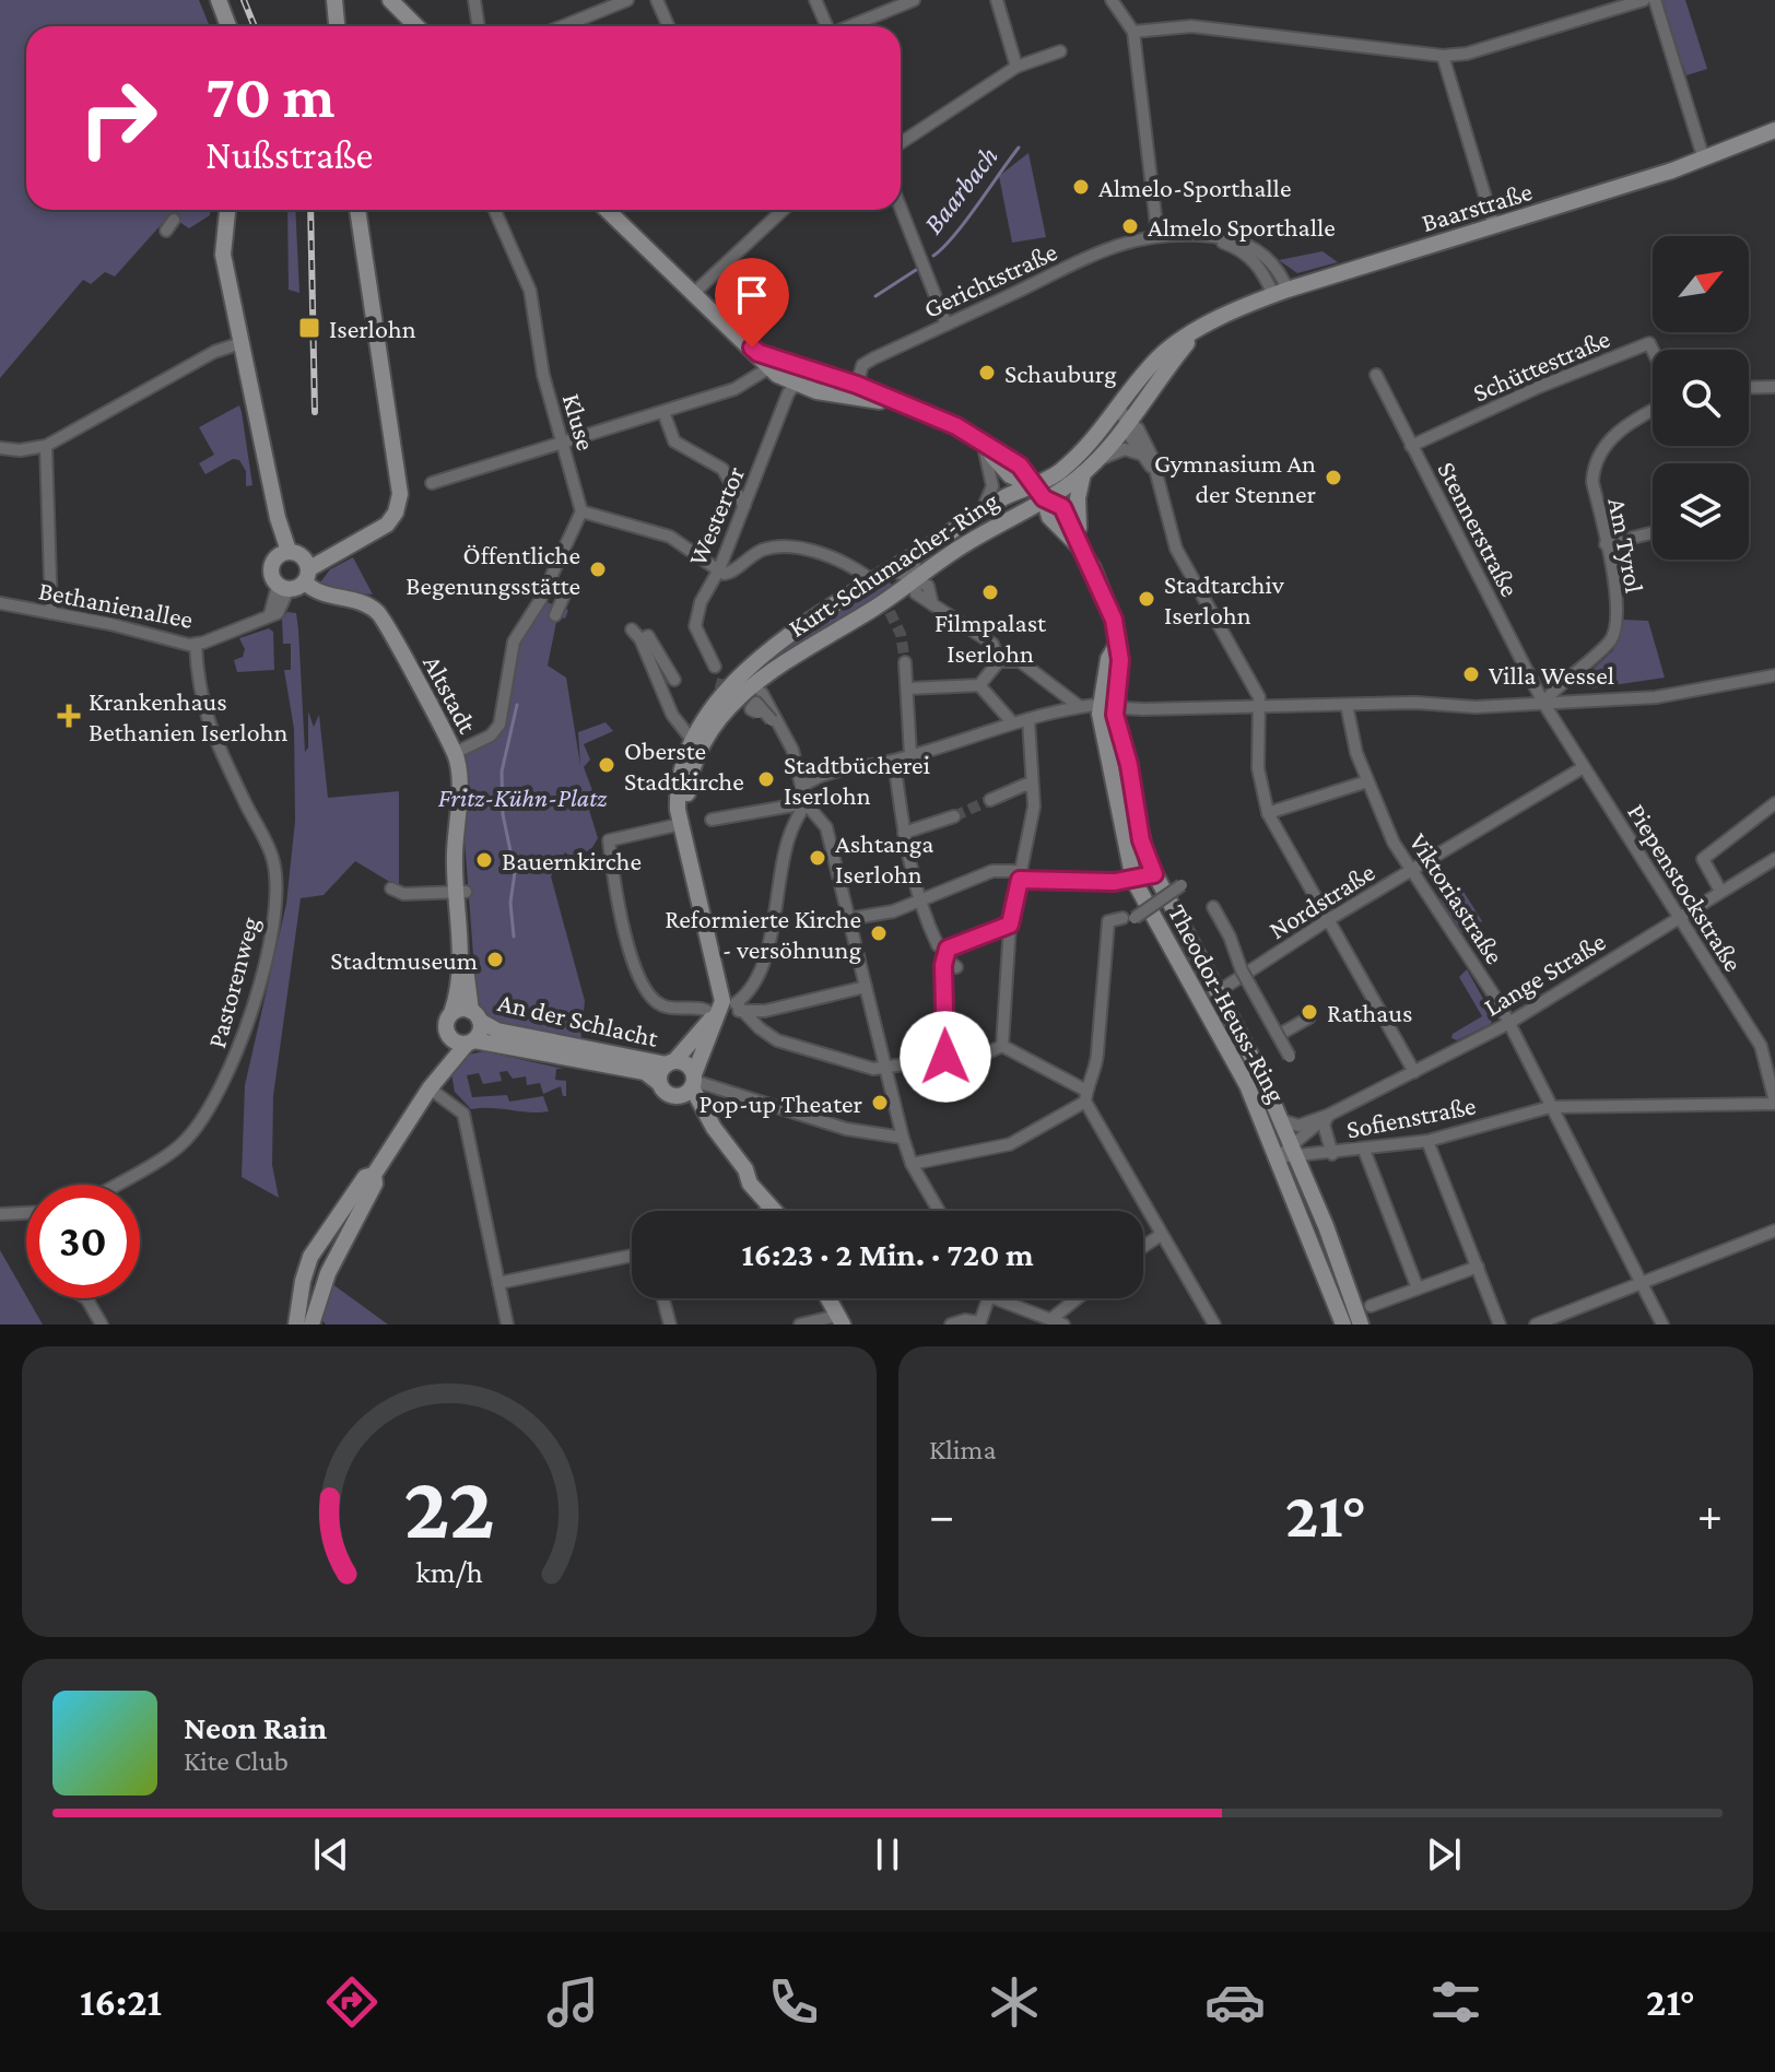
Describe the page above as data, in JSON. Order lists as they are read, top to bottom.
{
  "streets": {
    "main road": [
      "Baarstraße",
      "Kurt-Schumacher-Ring",
      "Altstadt",
      "Theodor-Heuss-Ring",
      "An der Schlacht"
    ],
    "street": [
      "Gerichtstraße",
      "Schüttestraße",
      "Kluse",
      "Westertor",
      "Stennerstraße",
      "Am Tyrol",
      "Bethanienallee",
      "Piepenstockstraße",
      "Viktoriastraße",
      "Nordstraße",
      "Lange Straße",
      "Pastorenweg",
      "Sofienstraße"
    ]
  },
  "crossings": [
    ["Baarstraße", "Gerichtstraße"],
    ["Baarstraße", "Kurt-Schumacher-Ring"],
    ["Baarstraße", "Theodor-Heuss-Ring"],
    ["Schüttestraße", "Stennerstraße"],
    ["Stennerstraße", "Am Tyrol"],
    ["Stennerstraße", "Piepenstockstraße"],
    ["Am Tyrol", "Piepenstockstraße"],
    ["Kurt-Schumacher-Ring", "Theodor-Heuss-Ring"],
    ["Bethanienallee", "Altstadt"],
    ["Bethanienallee", "Pastorenweg"],
    ["Altstadt", "An der Schlacht"],
    ["Piepenstockstraße", "Nordstraße"],
    ["Piepenstockstraße", "Lange Straße"],
    ["Piepenstockstraße", "Sofienstraße"],
    ["Viktoriastraße", "Nordstraße"],
    ["Viktoriastraße", "Lange Straße"],
    ["Viktoriastraße", "Sofienstraße"],
    ["Nordstraße", "Theodor-Heuss-Ring"],
    ["Lange Straße", "Theodor-Heuss-Ring"],
    ["Lange Straße", "Sofienstraße"],
    ["Theodor-Heuss-Ring", "Sofienstraße"]
  ],
  "water": ["Baarbach"],
  "parks": ["Fritz-Kühn-Platz"],
  "places": {
    "other": [
      "Almelo-Sporthalle",
      "Almelo Sporthalle",
      "Schauburg",
      "Gymnasium An der Stenner",
      "Öffentliche Begenungsstätte",
      "Filmpalast Iserlohn",
      "Stadtarchiv Iserlohn",
      "Villa Wessel",
      "Oberste Stadtkirche",
      "Stadtbücherei Iserlohn",
      "Ashtanga Iserlohn",
      "Bauernkirche",
      "Reformierte Kirche - versöhnung",
      "Stadtmuseum",
      "Rathaus",
      "Pop-up Theater"
    ],
    "transit": ["Iserlohn"],
    "health": ["Krankenhaus Bethanien Iserlohn"]
  },
  "north": "top right",
  "page": {
    "turn": ["70 m", "Nußstraße"],
    "limit": "30",
    "trip": "16:23 · 2 Min. · 720 m",
    "tile": "Klima",
    "heat": ["−", "21°", "+"],
    "song": ["Neon Rain", "Kite Club"],
    "tabs": ["16:21", "21°"],
    "gauge": ["22", "km/h"]
  }
}
